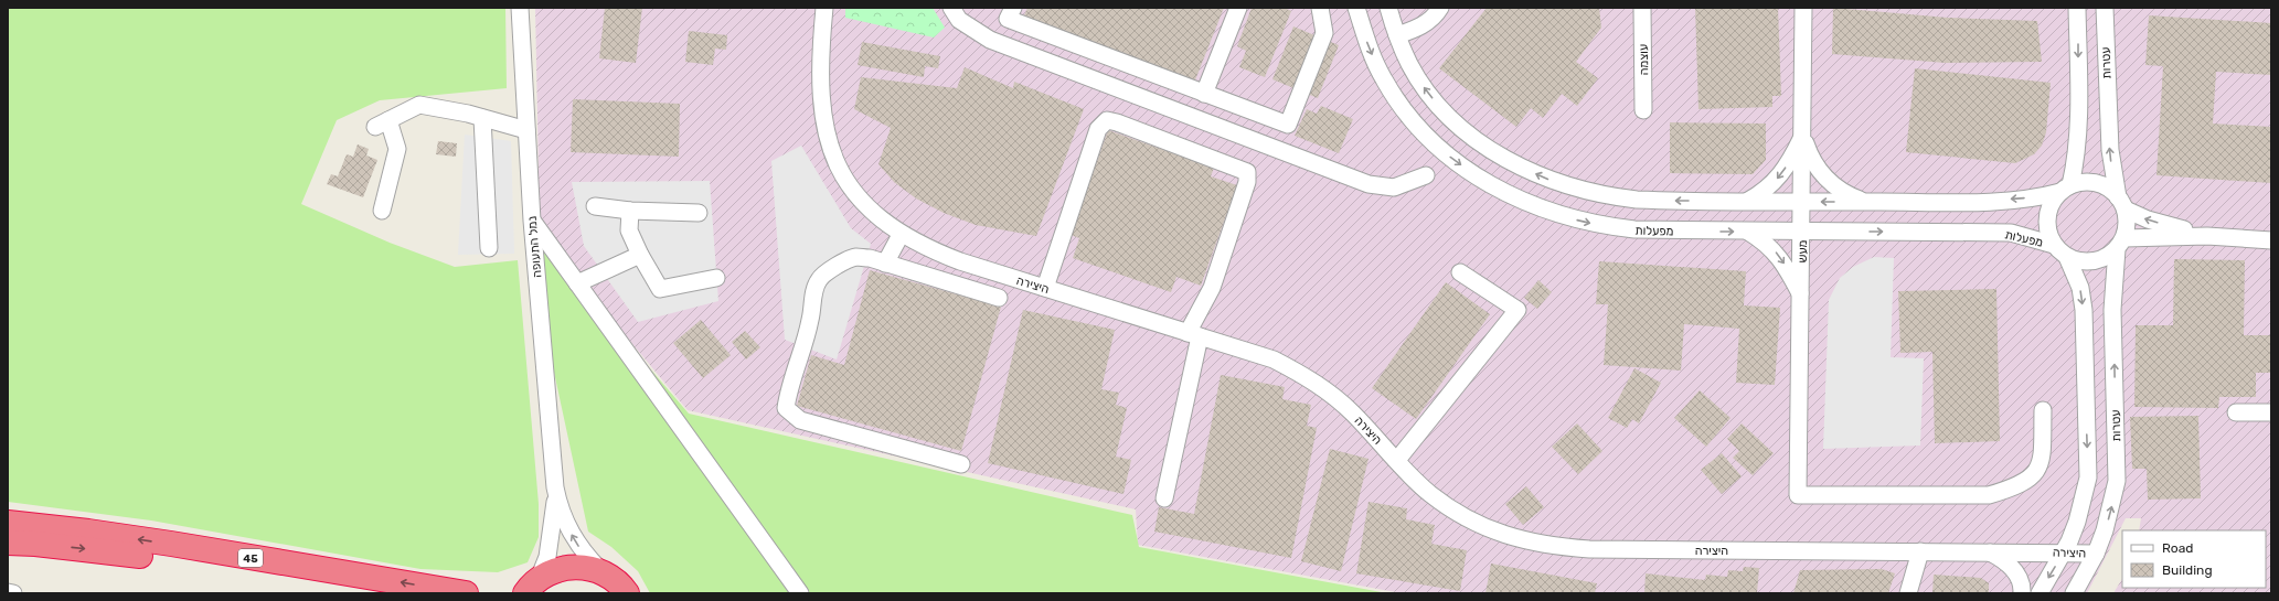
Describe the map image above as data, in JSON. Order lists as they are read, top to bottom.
{
  "streets": {
    "highway": ["45"],
    "street": [
      "עוצמה",
      "עטרות",
      "מפעלות",
      "נמל התעופה",
      "מעש",
      "היצירה"
    ]
  },
  "crossings": [
    ["עטרות", "מפעלות"],
    ["עטרות", "היצירה"],
    ["מפעלות", "מעש"]
  ],
  "legend": ["Road", "Building"]
}
